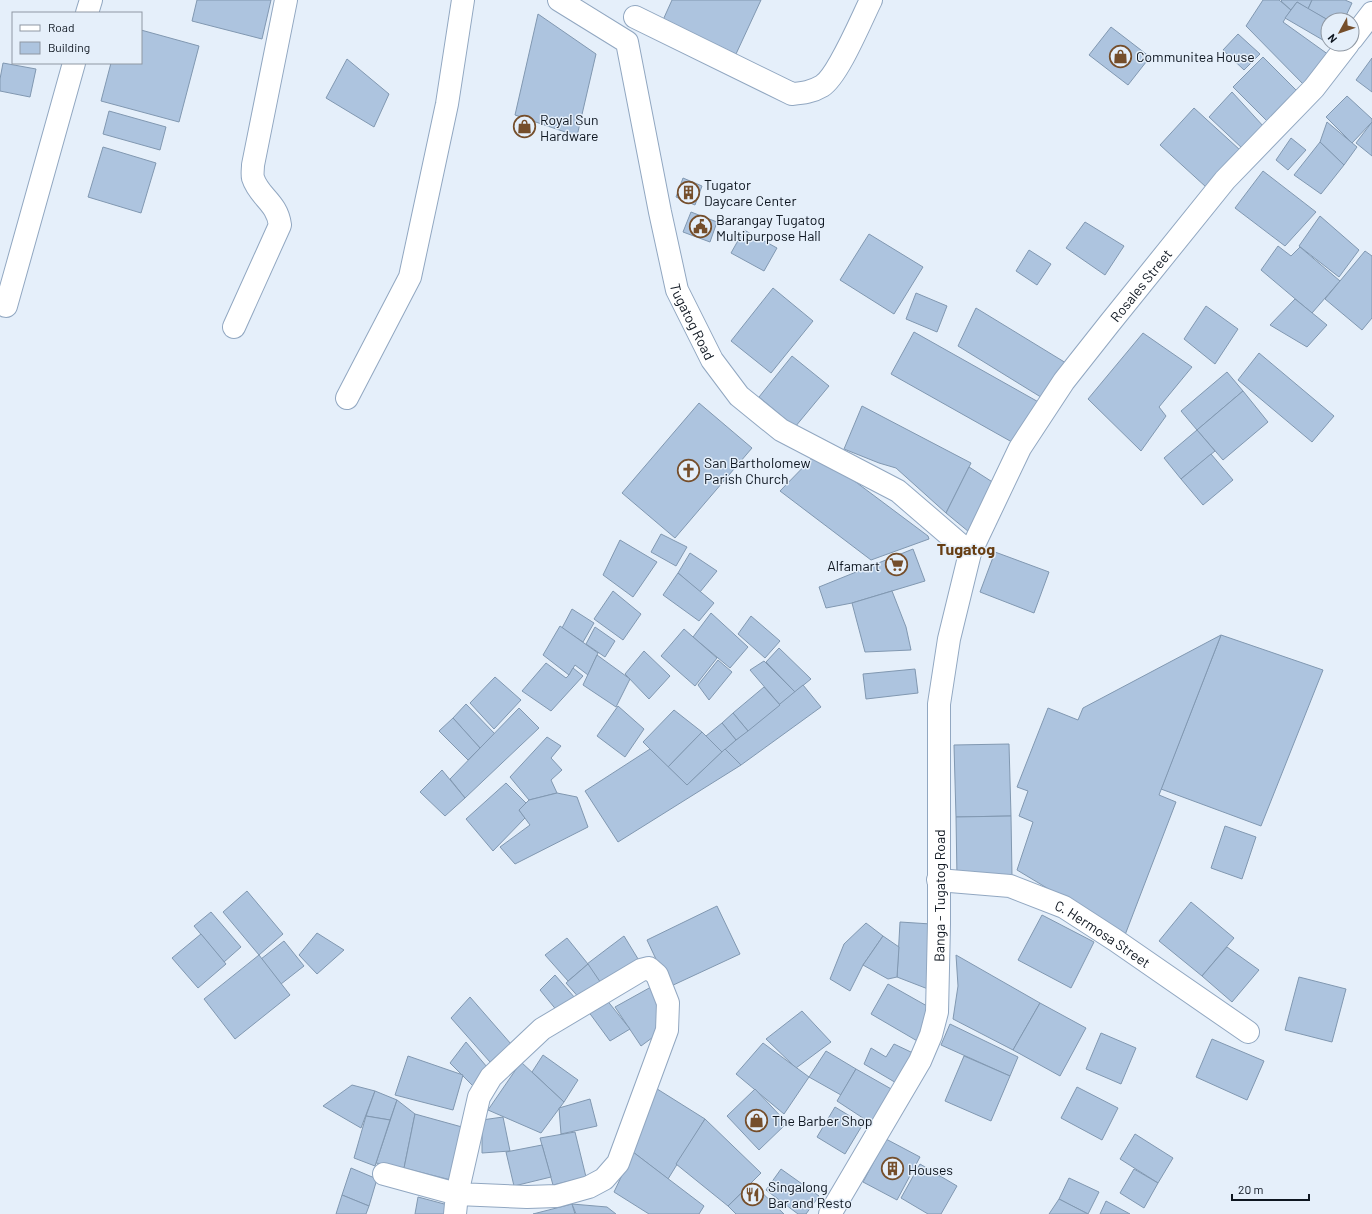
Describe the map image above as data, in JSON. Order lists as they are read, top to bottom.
{
  "streets": {
    "street": [
      "Rosales Street",
      "Tugatog Road",
      "Banga - Tugatog Road",
      "C. Hermosa Street"
    ]
  },
  "crossings": [
    ["Rosales Street", "Tugatog Road"],
    ["Rosales Street", "Banga - Tugatog Road"],
    ["Tugatog Road", "Banga - Tugatog Road"],
    ["Banga - Tugatog Road", "C. Hermosa Street"]
  ],
  "districts": ["Tugatog"],
  "places": {
    "shop": ["Communitea House", "Royal Sun Hardware", "The Barber Shop"],
    "building": ["Tugator Daycare Center", "Houses"],
    "public building": ["Barangay Tugatog Multipurpose Hall"],
    "church": ["San Bartholomew Parish Church"],
    "supermarket": ["Alfamart"],
    "restaurant": ["Singalong Bar and Resto"]
  },
  "legend": ["Road", "Building"],
  "scale_bar": "20 m",
  "north": "bottom left"
}
